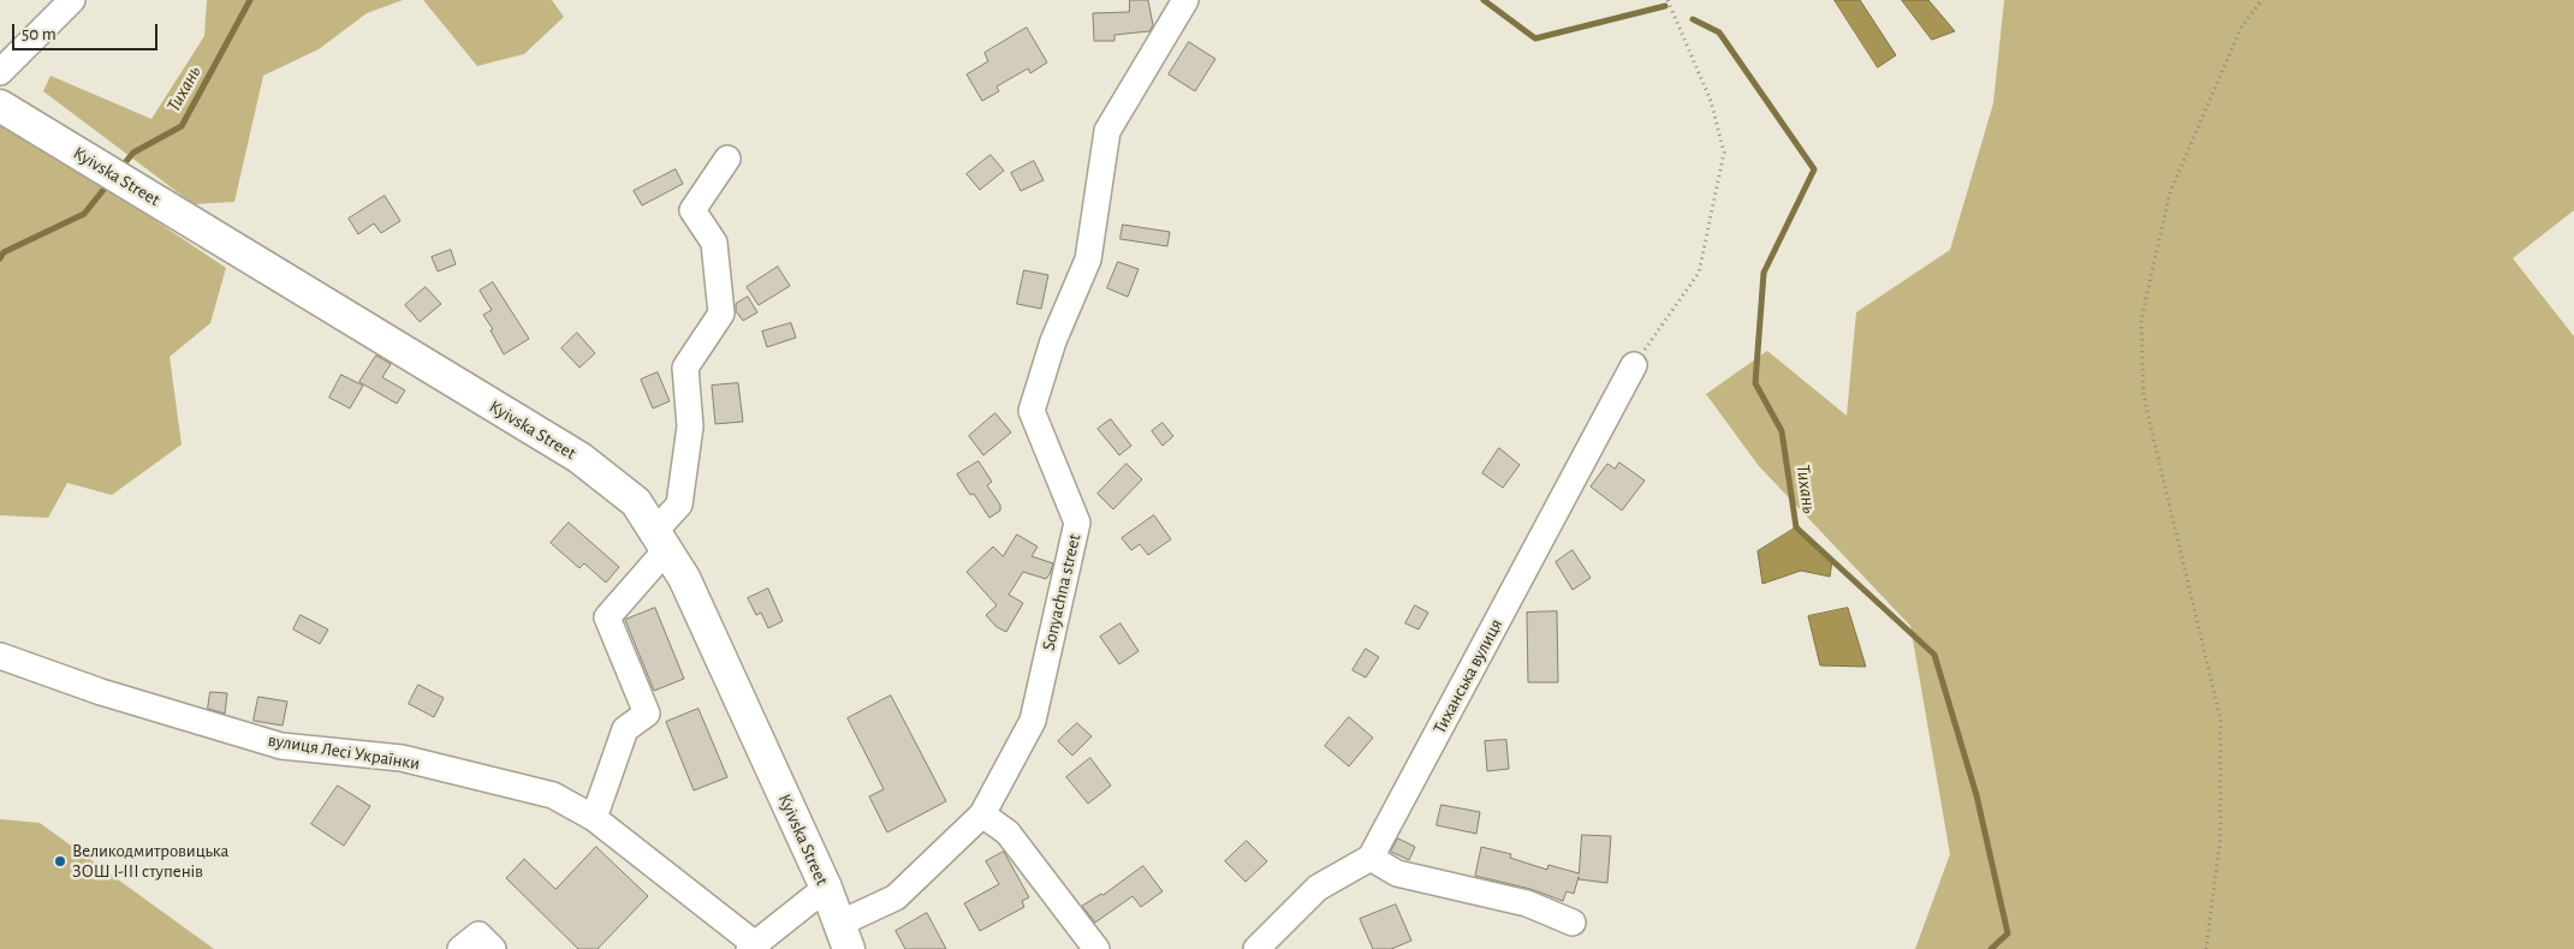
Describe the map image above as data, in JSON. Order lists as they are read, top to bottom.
{
  "streets": {
    "main road": ["Kyivska Street"],
    "street": ["Sonyachna street", "Тиханська вулиця", "вулиця Лесі Українки"]
  },
  "crossings": [
    ["Kyivska Street", "Sonyachna street"]
  ],
  "water": ["Тихань"],
  "places": ["Великодмитровицька ЗОШ І-ІІІ ступенів"],
  "scale_bar": "50 m"
}
